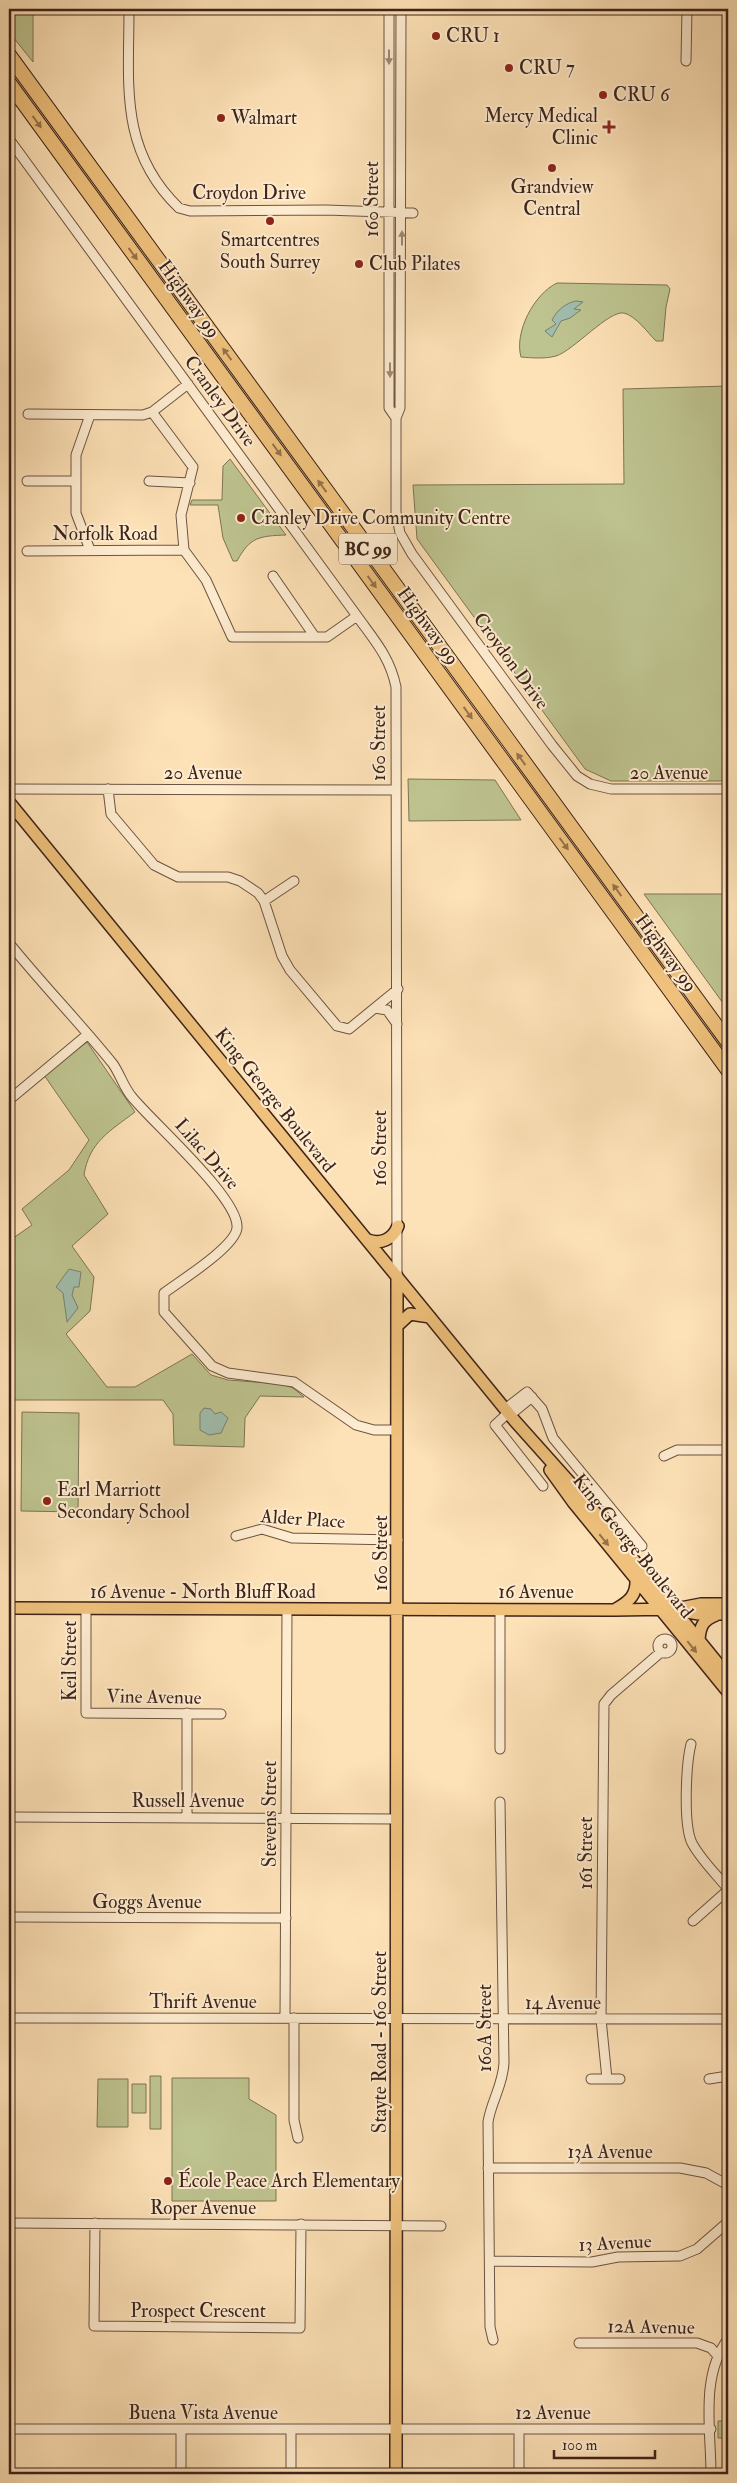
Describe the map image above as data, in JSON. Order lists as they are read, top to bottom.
{
  "streets": {
    "highway": ["Highway 99", "BC 99"],
    "main road": [
      "160 Street",
      "King George Boulevard",
      "16 Avenue - North Bluff Road",
      "16 Avenue",
      "Stayte Road - 160 Street"
    ],
    "street": [
      "Croydon Drive",
      "Cranley Drive",
      "Norfolk Road",
      "20 Avenue",
      "Lilac Drive",
      "Alder Place",
      "Keil Street",
      "Vine Avenue",
      "Russell Avenue",
      "Stevens Street",
      "161 Street",
      "Goggs Avenue",
      "Thrift Avenue",
      "14 Avenue",
      "160A Street",
      "13A Avenue",
      "Roper Avenue",
      "13 Avenue",
      "Prospect Crescent",
      "12A Avenue",
      "Buena Vista Avenue",
      "12 Avenue"
    ]
  },
  "crossings": [
    ["Croydon Drive", "160 Street"],
    ["Croydon Drive", "20 Avenue"],
    ["160 Street", "Cranley Drive"],
    ["160 Street", "20 Avenue"],
    ["160 Street", "King George Boulevard"],
    ["160 Street", "Lilac Drive"],
    ["160 Street", "Alder Place"],
    ["160 Street", "16 Avenue - North Bluff Road"],
    ["160 Street", "16 Avenue"],
    ["160 Street", "Stayte Road - 160 Street"],
    ["King George Boulevard", "16 Avenue"],
    ["16 Avenue - North Bluff Road", "16 Avenue"],
    ["16 Avenue - North Bluff Road", "Keil Street"],
    ["16 Avenue - North Bluff Road", "Stevens Street"],
    ["16 Avenue - North Bluff Road", "Stayte Road - 160 Street"],
    ["16 Avenue", "Stayte Road - 160 Street"],
    ["Keil Street", "Vine Avenue"],
    ["Russell Avenue", "Stevens Street"],
    ["Russell Avenue", "Stayte Road - 160 Street"],
    ["Stevens Street", "Goggs Avenue"],
    ["Stevens Street", "Thrift Avenue"],
    ["161 Street", "14 Avenue"],
    ["Thrift Avenue", "14 Avenue"],
    ["Thrift Avenue", "Stayte Road - 160 Street"],
    ["14 Avenue", "160A Street"],
    ["14 Avenue", "Stayte Road - 160 Street"],
    ["160A Street", "13A Avenue"],
    ["160A Street", "13 Avenue"],
    ["Stayte Road - 160 Street", "Roper Avenue"],
    ["Stayte Road - 160 Street", "Buena Vista Avenue"],
    ["Stayte Road - 160 Street", "12 Avenue"],
    ["Roper Avenue", "Prospect Crescent"],
    ["Buena Vista Avenue", "12 Avenue"]
  ],
  "places": {
    "other": [
      "CRU 1",
      "CRU 7",
      "CRU 6",
      "Walmart",
      "Grandview Central",
      "Smartcentres South Surrey",
      "Club Pilates",
      "Cranley Drive Community Centre",
      "Earl Marriott Secondary School",
      "École Peace Arch Elementary"
    ],
    "health": ["Mercy Medical Clinic"]
  },
  "scale_bar": "100 m"
}
